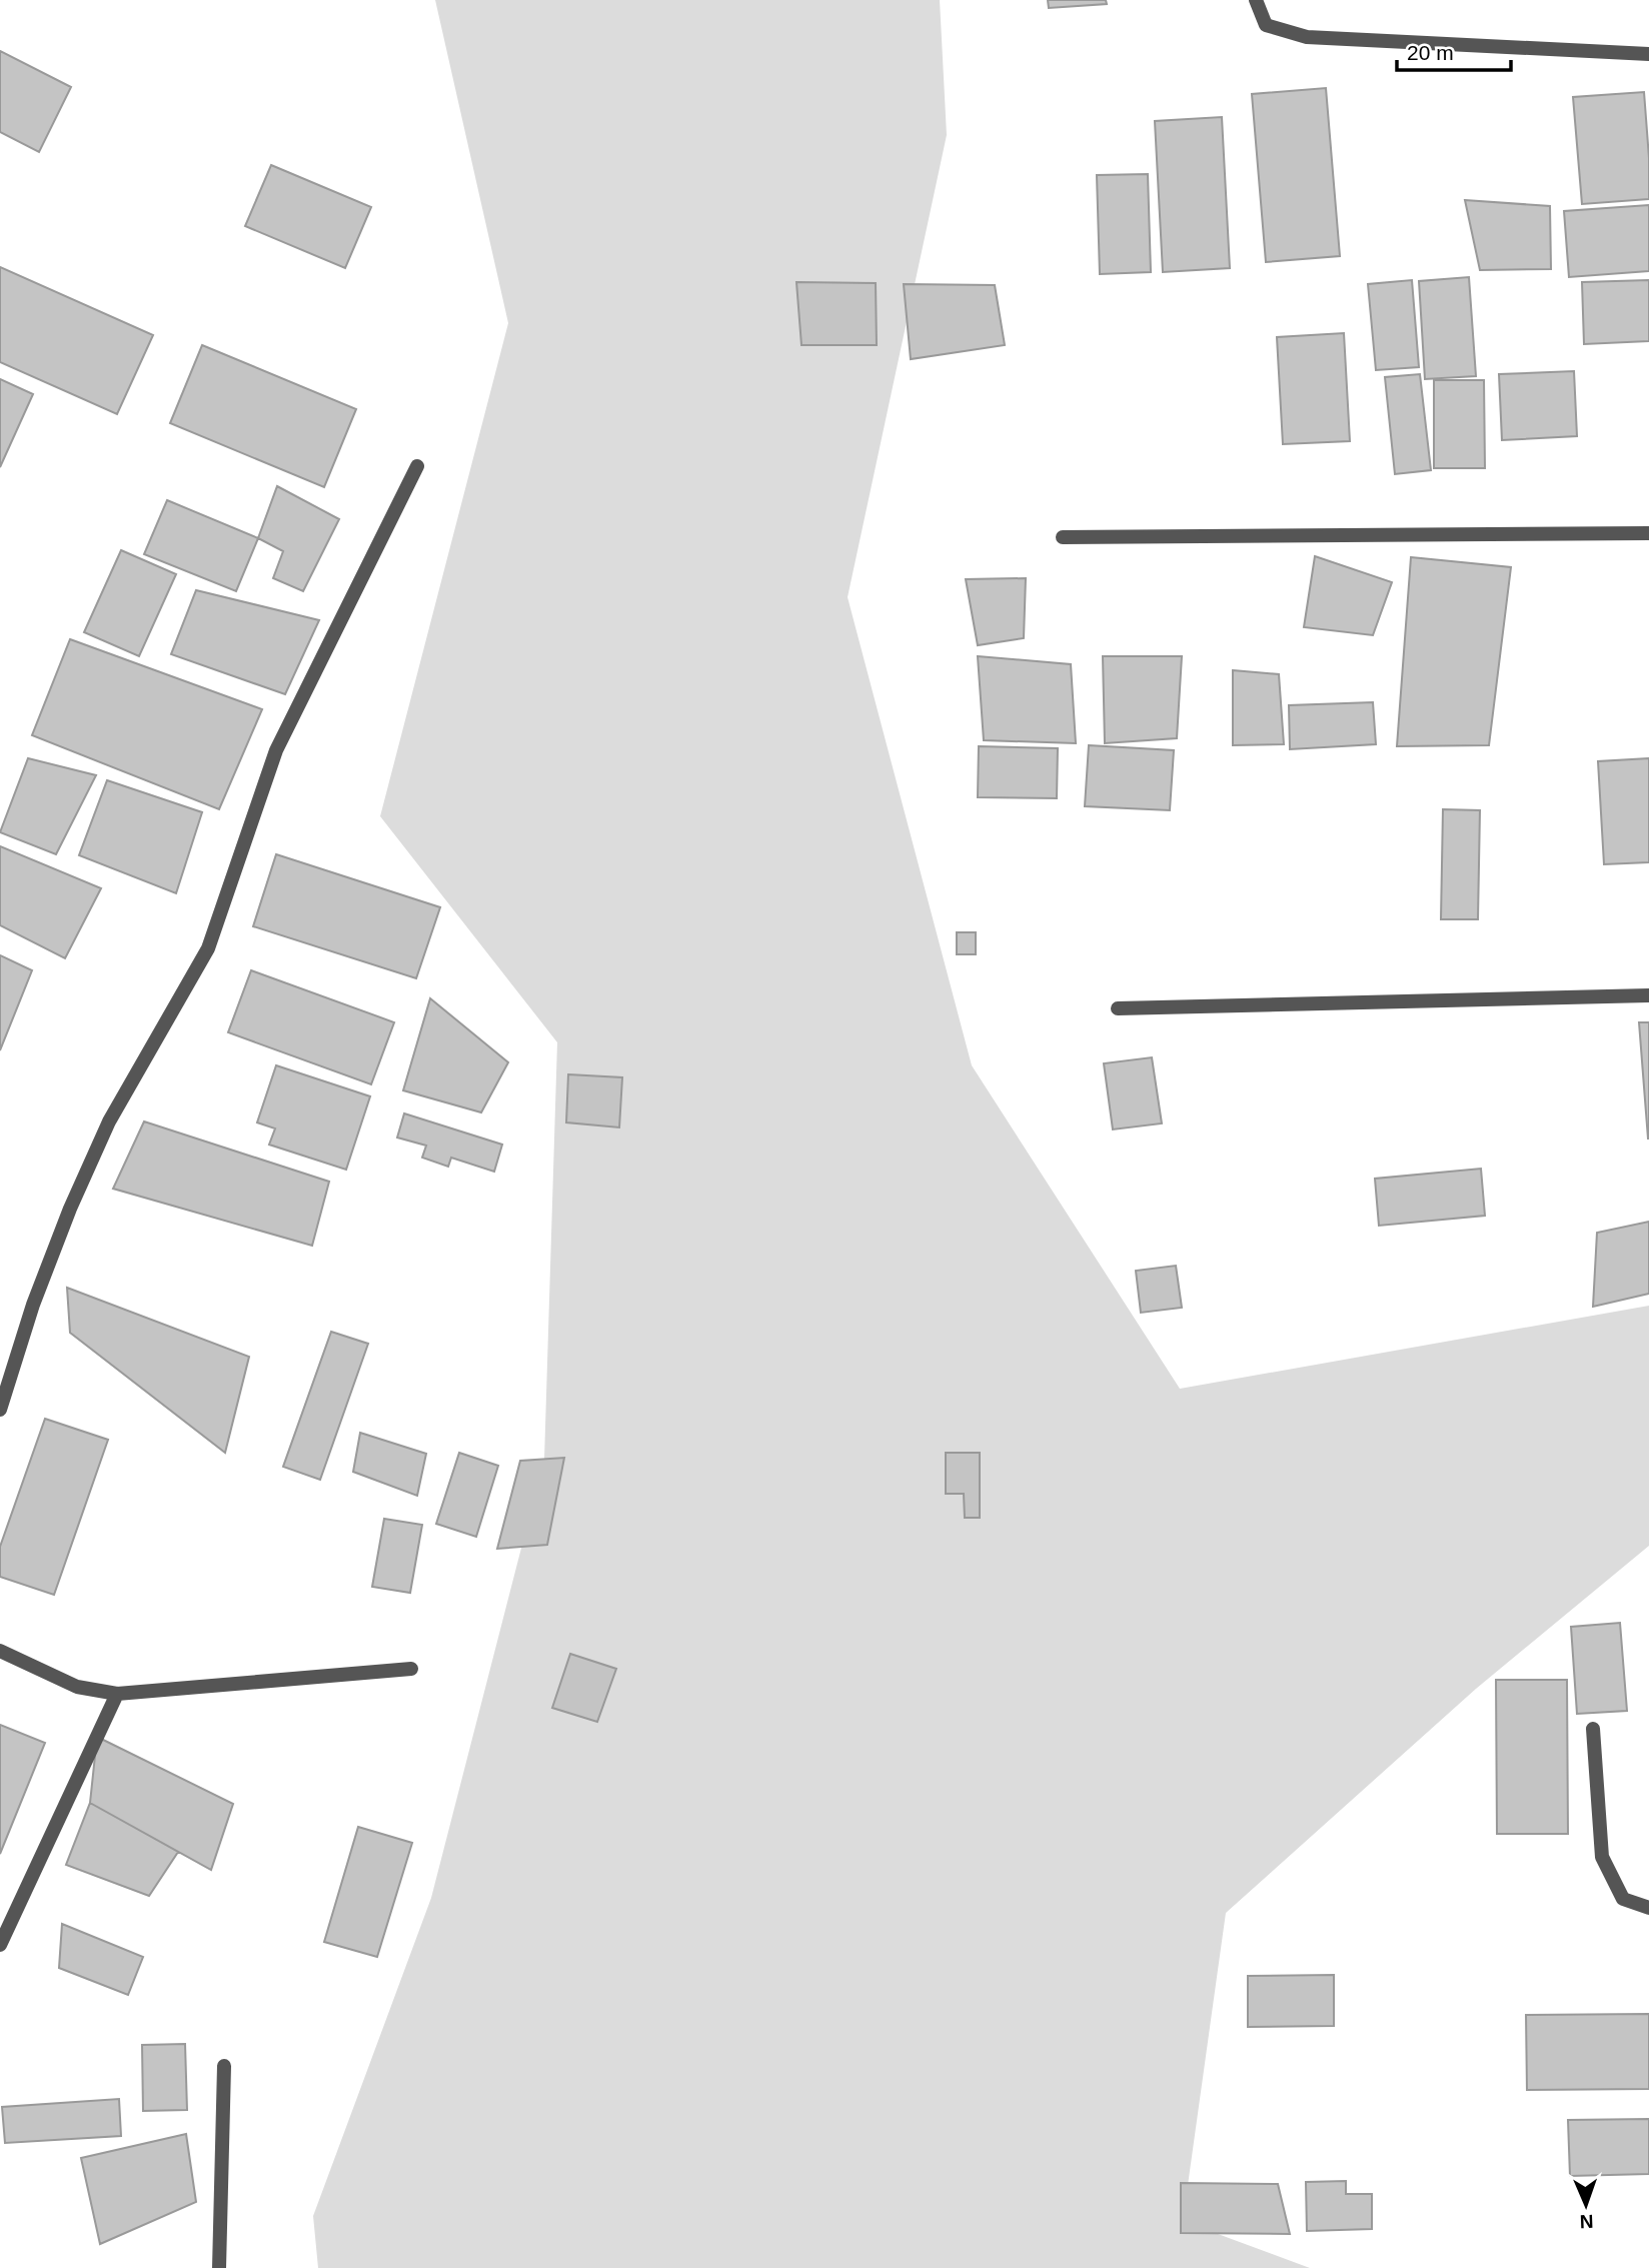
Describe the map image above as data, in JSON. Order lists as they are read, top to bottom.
{
  "scale_bar": "20 m",
  "north": "bottom"
}
